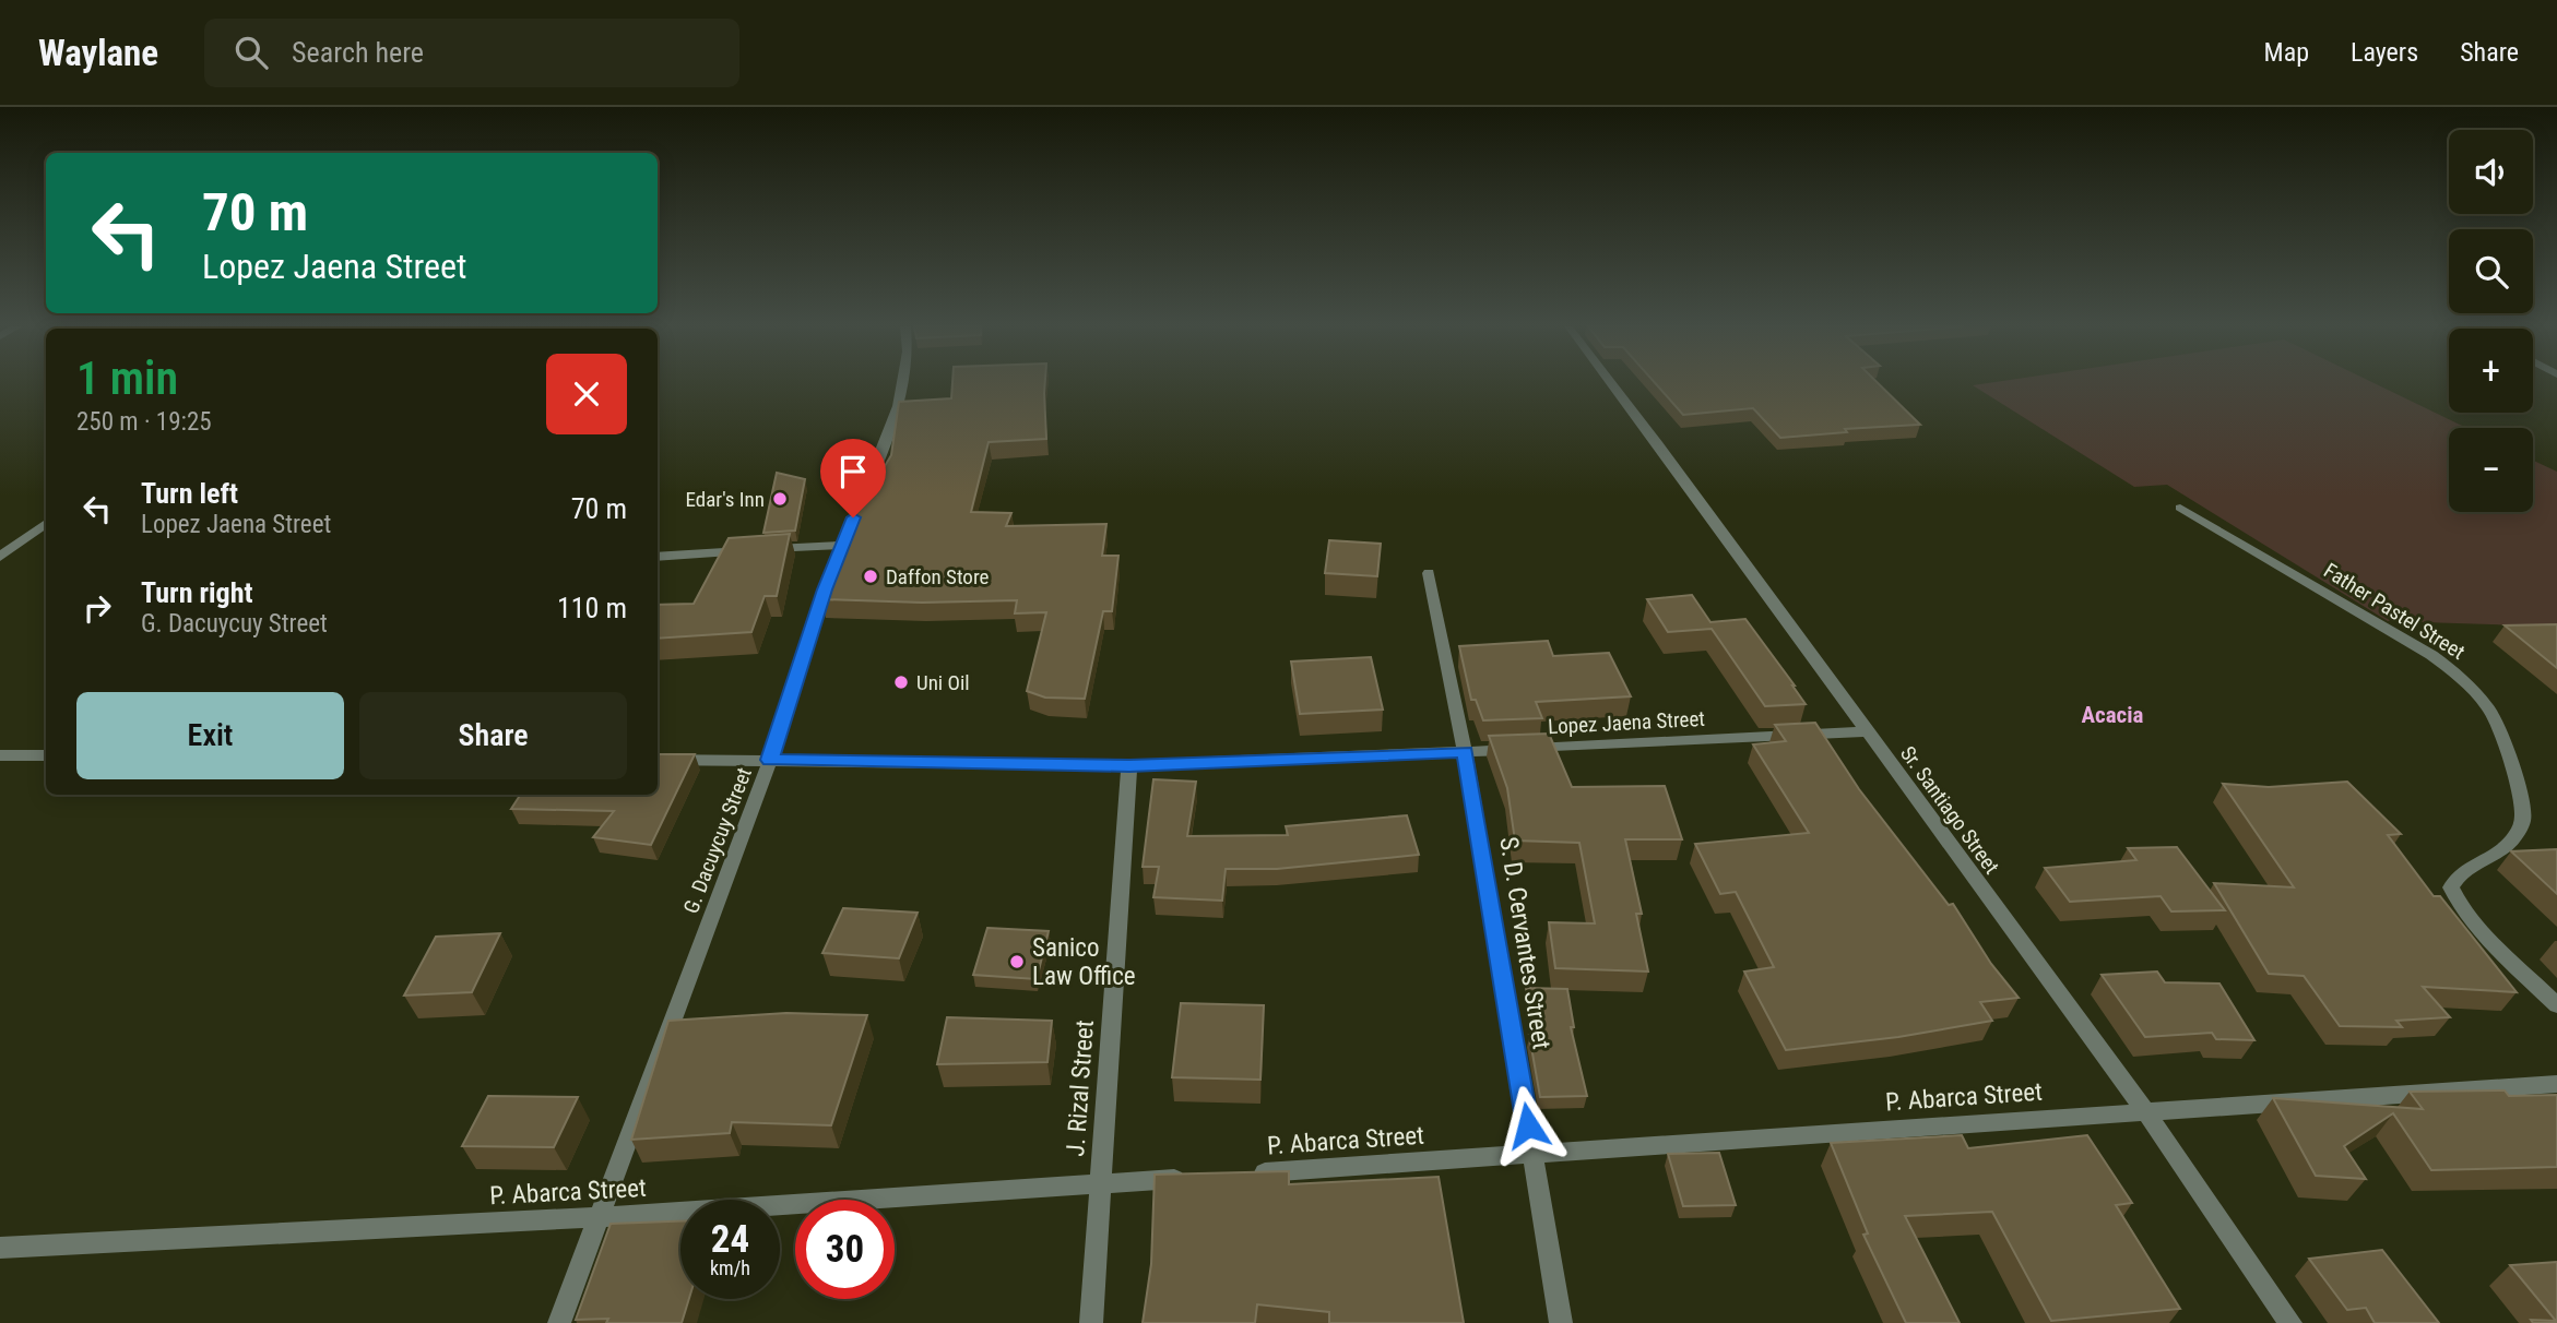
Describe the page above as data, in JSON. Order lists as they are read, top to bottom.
{
  "streets": {
    "street": [
      "Father Pastel Street",
      "Lopez Jaena Street",
      "Sr. Santiago Street",
      "G. Dacuycuy Street",
      "S. D. Cervantes Street",
      "J. Rizal Street",
      "P. Abarca Street"
    ]
  },
  "crossings": [
    ["Lopez Jaena Street", "Sr. Santiago Street"],
    ["Lopez Jaena Street", "G. Dacuycuy Street"],
    ["Lopez Jaena Street", "S. D. Cervantes Street"],
    ["Lopez Jaena Street", "J. Rizal Street"],
    ["Sr. Santiago Street", "P. Abarca Street"],
    ["G. Dacuycuy Street", "P. Abarca Street"],
    ["S. D. Cervantes Street", "P. Abarca Street"],
    ["J. Rizal Street", "P. Abarca Street"]
  ],
  "districts": ["Acacia"],
  "places": [
    "Edar's Inn",
    "Daffon Store",
    "Uni Oil",
    "Sanico Law Office"
  ],
  "page": {
    "header": "Waylane",
    "search": "Search here",
    "nav": ["Map", "Layers", "Share"],
    "map_buttons": ["+", "−"],
    "turn": ["70 m", "Lopez Jaena Street"],
    "heading": ["1 min", "250 m · 19:25"],
    "list": [
      {
        "name": "Turn left",
        "note": "Lopez Jaena Street",
        "value": "70 m"
      },
      {
        "name": "Turn right",
        "note": "G. Dacuycuy Street",
        "value": "110 m"
      }
    ],
    "buttons": ["Exit", "Share"],
    "speed": "24 km/h",
    "limit": "30"
  }
}
